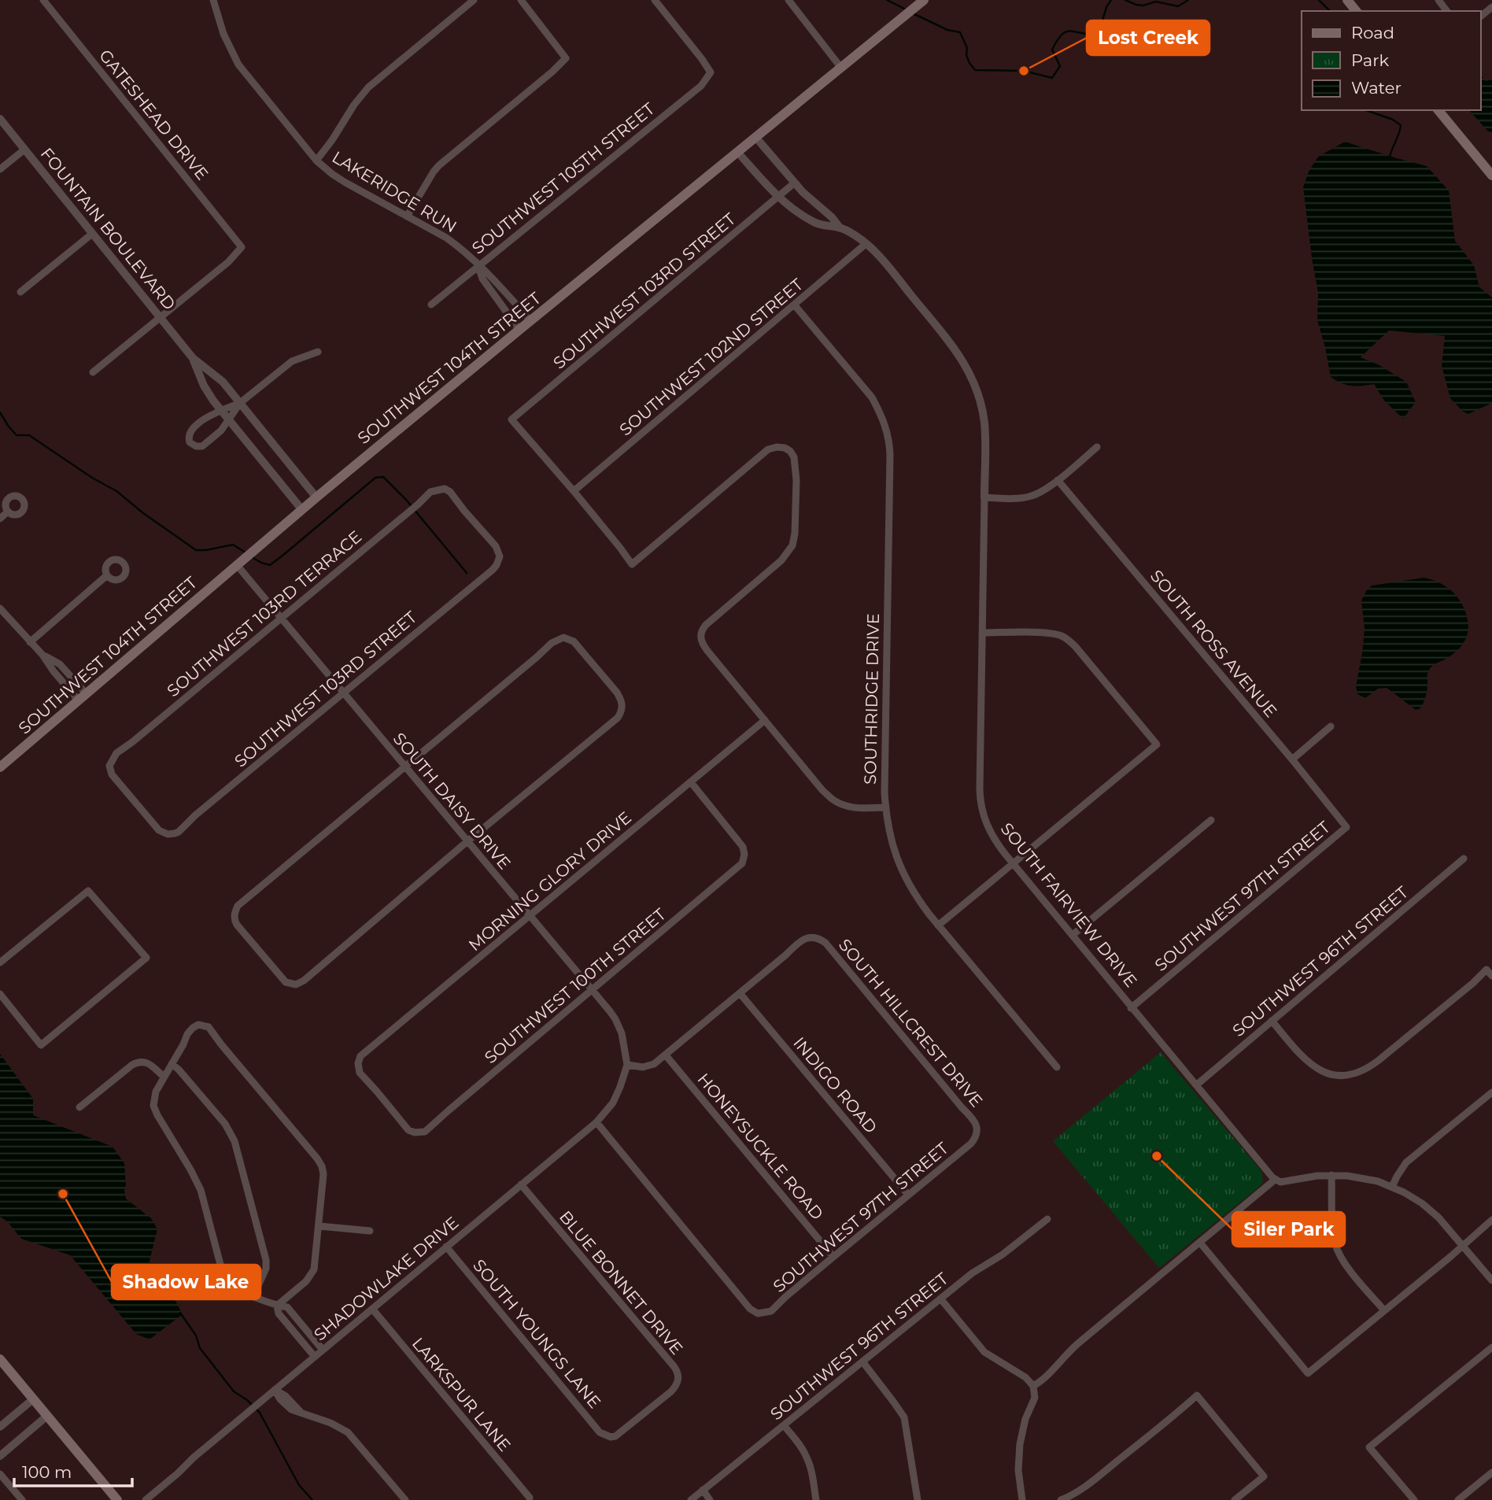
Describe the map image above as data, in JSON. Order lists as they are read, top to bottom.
{
  "streets": {
    "main road": ["SOUTHWEST 104TH STREET"],
    "street": [
      "GATESHEAD DRIVE",
      "SOUTHWEST 105TH STREET",
      "LAKERIDGE RUN",
      "FOUNTAIN BOULEVARD",
      "SOUTHWEST 103RD STREET",
      "SOUTHWEST 102ND STREET",
      "SOUTHWEST 103RD TERRACE",
      "SOUTH ROSS AVENUE",
      "SOUTHRIDGE DRIVE",
      "SOUTH DAISY DRIVE",
      "MORNING GLORY DRIVE",
      "SOUTHWEST 97TH STREET",
      "SOUTH FAIRVIEW DRIVE",
      "SOUTHWEST 96TH STREET",
      "SOUTHWEST 100TH STREET",
      "SOUTH HILLCREST DRIVE",
      "INDIGO ROAD",
      "HONEYSUCKLE ROAD",
      "SHADOWLAKE DRIVE",
      "BLUE BONNET DRIVE",
      "SOUTH YOUNGS LANE",
      "LARKSPUR LANE"
    ]
  },
  "crossings": [
    ["GATESHEAD DRIVE", "FOUNTAIN BOULEVARD"],
    ["SOUTHWEST 105TH STREET", "LAKERIDGE RUN"],
    ["LAKERIDGE RUN", "SOUTHWEST 104TH STREET"],
    ["FOUNTAIN BOULEVARD", "SOUTHWEST 104TH STREET"],
    ["SOUTHWEST 103RD STREET", "SOUTHWEST 102ND STREET"],
    ["SOUTHWEST 103RD STREET", "SOUTHWEST 103RD TERRACE"],
    ["SOUTHWEST 103RD STREET", "SOUTH DAISY DRIVE"],
    ["SOUTHWEST 103RD STREET", "SOUTH FAIRVIEW DRIVE"],
    ["SOUTHWEST 102ND STREET", "SOUTHRIDGE DRIVE"],
    ["SOUTHWEST 102ND STREET", "SOUTH FAIRVIEW DRIVE"],
    ["SOUTHWEST 104TH STREET", "SOUTH DAISY DRIVE"],
    ["SOUTHWEST 104TH STREET", "SOUTH FAIRVIEW DRIVE"],
    ["SOUTHWEST 103RD TERRACE", "SOUTH DAISY DRIVE"],
    ["SOUTH ROSS AVENUE", "SOUTHWEST 97TH STREET"],
    ["SOUTH DAISY DRIVE", "MORNING GLORY DRIVE"],
    ["SOUTH DAISY DRIVE", "SOUTHWEST 100TH STREET"],
    ["SOUTH DAISY DRIVE", "SHADOWLAKE DRIVE"],
    ["MORNING GLORY DRIVE", "SOUTHWEST 100TH STREET"],
    ["SOUTHWEST 97TH STREET", "SOUTH FAIRVIEW DRIVE"],
    ["SOUTHWEST 97TH STREET", "SOUTH HILLCREST DRIVE"],
    ["SOUTHWEST 97TH STREET", "INDIGO ROAD"],
    ["SOUTHWEST 97TH STREET", "HONEYSUCKLE ROAD"],
    ["SOUTHWEST 97TH STREET", "SHADOWLAKE DRIVE"],
    ["SOUTH FAIRVIEW DRIVE", "SOUTHWEST 96TH STREET"],
    ["SOUTH HILLCREST DRIVE", "INDIGO ROAD"],
    ["SHADOWLAKE DRIVE", "BLUE BONNET DRIVE"],
    ["SHADOWLAKE DRIVE", "SOUTH YOUNGS LANE"],
    ["SHADOWLAKE DRIVE", "LARKSPUR LANE"],
    ["BLUE BONNET DRIVE", "SOUTH YOUNGS LANE"]
  ],
  "places": ["Lost Creek", "Siler Park", "Shadow Lake"],
  "legend": ["Road", "Park", "Water"],
  "scale_bar": "100 m"
}
